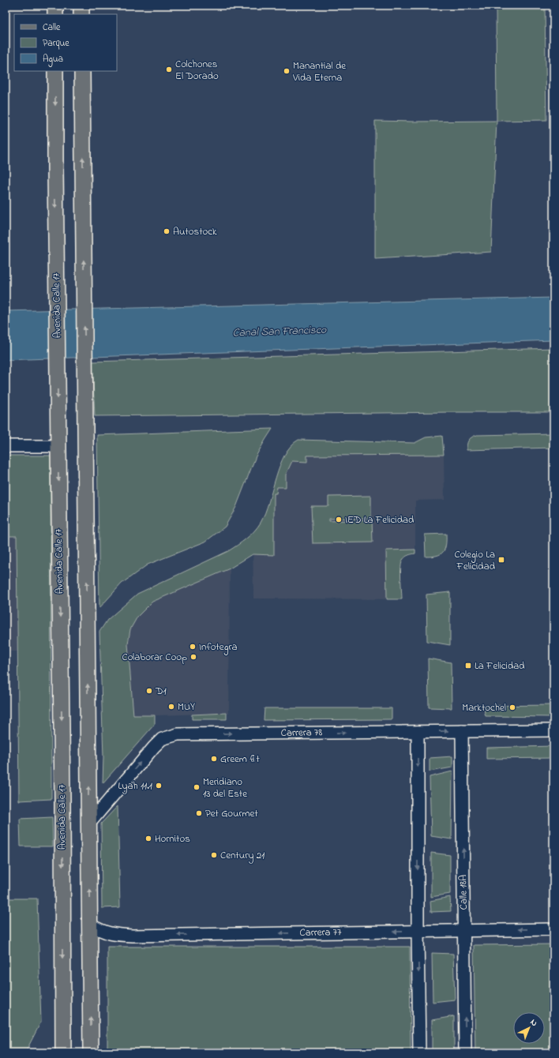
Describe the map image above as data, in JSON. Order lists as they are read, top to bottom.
{
  "streets": {
    "main road": ["Avenida Calle 17"],
    "street": ["Carrera 78", "Calle 18A", "Carrera 77"]
  },
  "crossings": [
    ["Carrera 78", "Calle 18A"],
    ["Calle 18A", "Carrera 77"]
  ],
  "one_way": ["Carrera 78", "Carrera 77"],
  "water": ["Canal San Francisco"],
  "places": {
    "other": [
      "Colchones El Dorado",
      "Manantial de Vida Eterna",
      "Autostock",
      "IED La Felicidad",
      "Infotegra",
      "Colaborar Coop",
      "D1",
      "MUY",
      "Marktochel",
      "Greem fit",
      "Lyah 11.1",
      "Meridiano 13 del Este",
      "Pet Gourmet",
      "Hornitos",
      "Century 21"
    ],
    "transit": ["Colegio La Felicidad", "La Felicidad"]
  },
  "legend": ["Calle", "Parque", "Agua"],
  "north": "top right"
}
